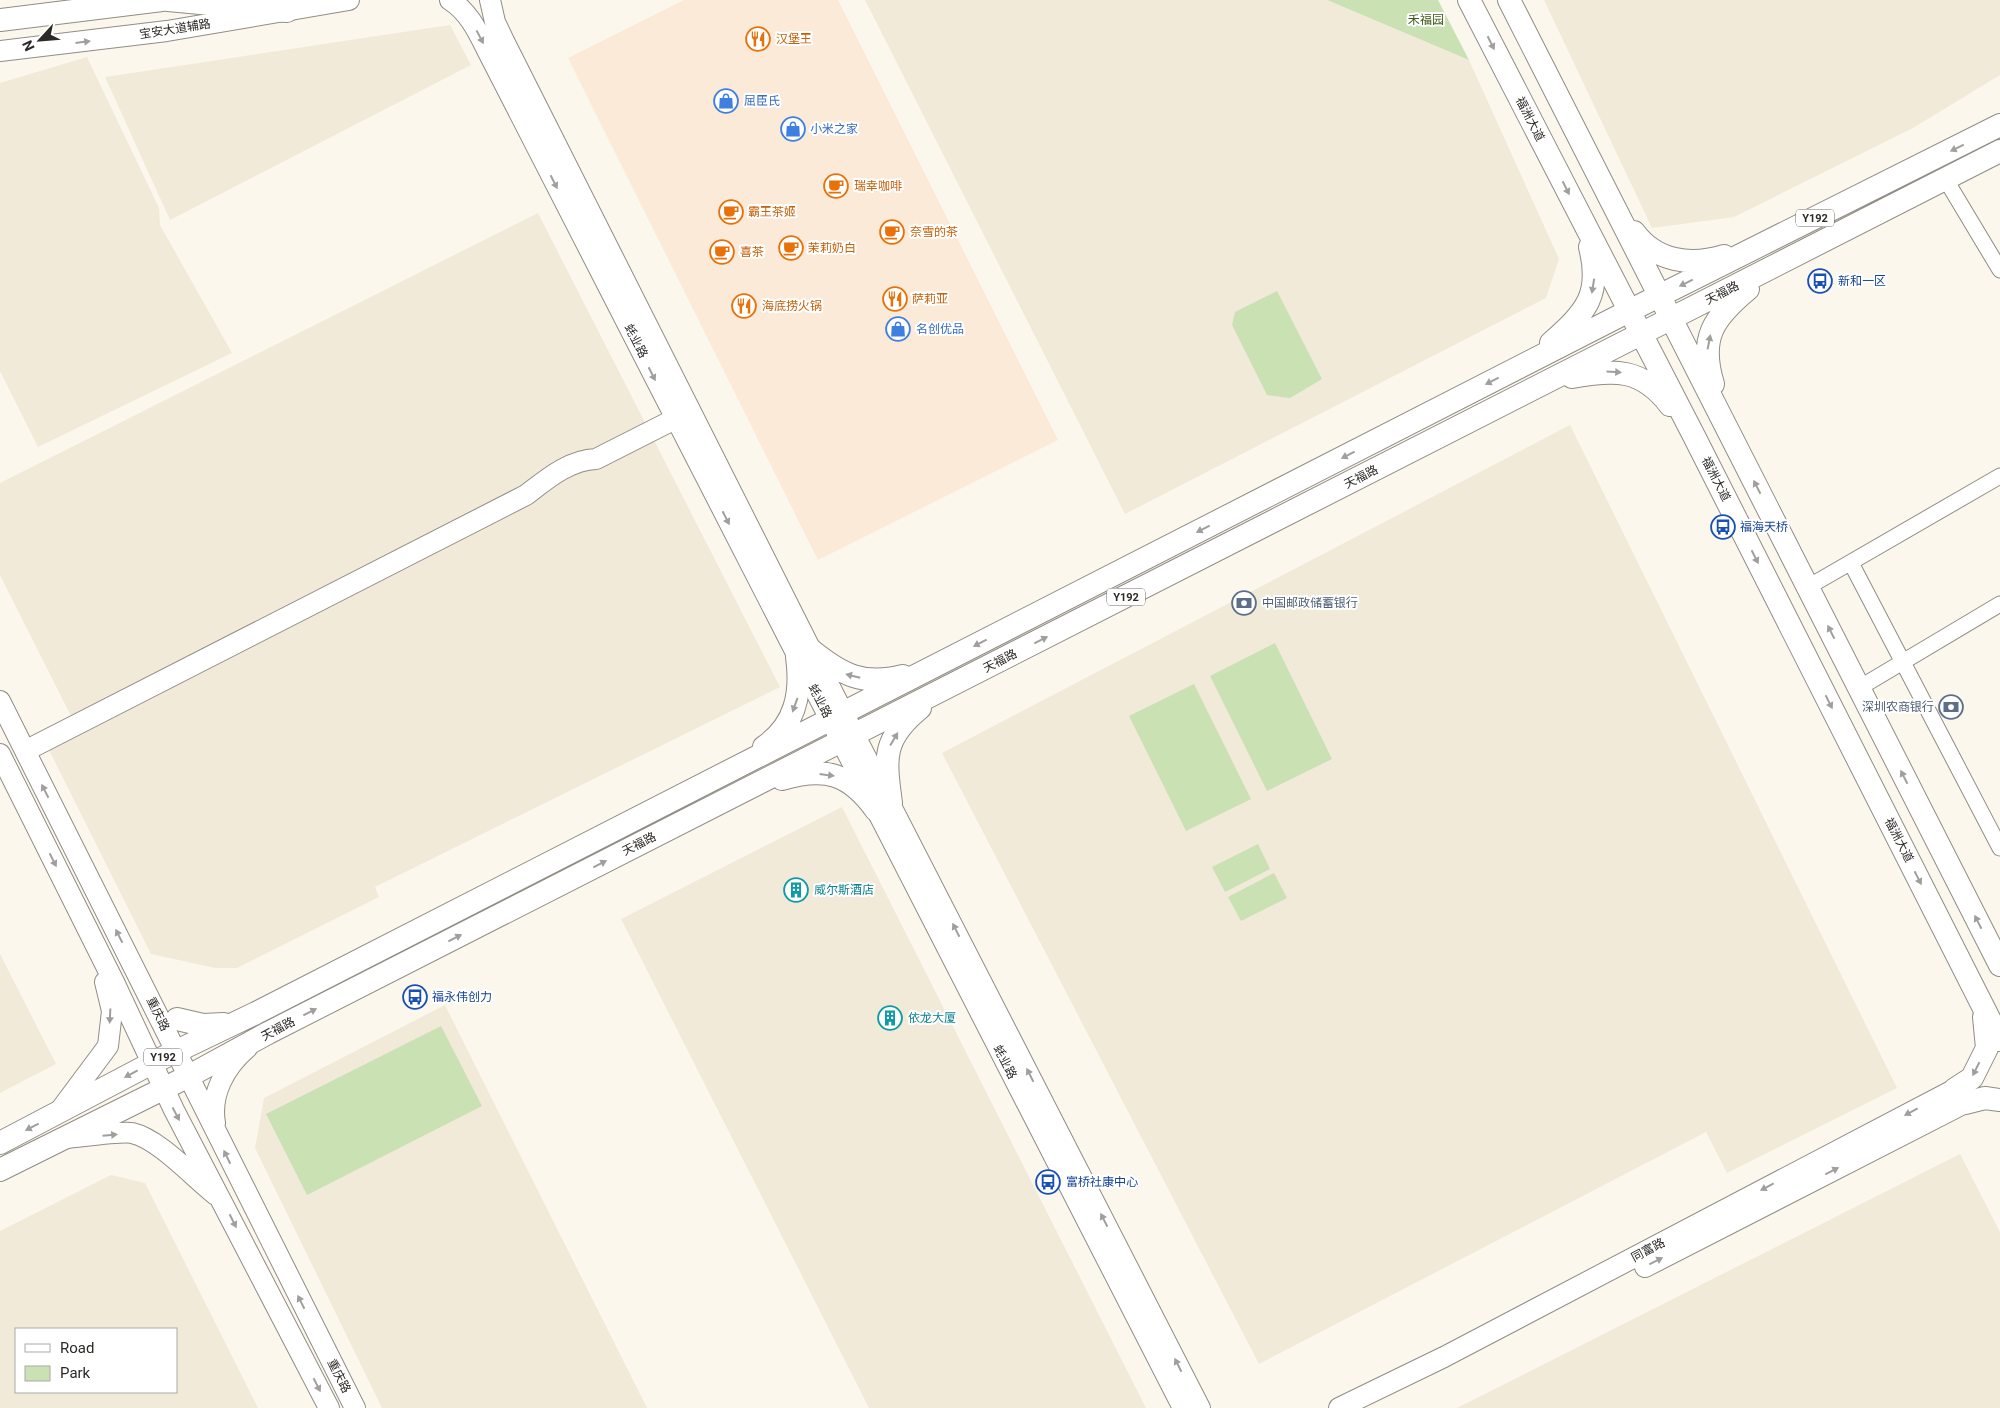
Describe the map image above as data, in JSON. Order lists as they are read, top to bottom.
{
  "streets": {
    "main road": ["福洲大道", "Y192", "天福路"],
    "street": [
      "宝安大道辅路",
      "蚝业路",
      "重庆路",
      "同富路"
    ]
  },
  "crossings": [
    ["福洲大道", "天福路"],
    ["Y192", "天福路"],
    ["Y192", "重庆路"],
    ["天福路", "蚝业路"],
    ["天福路", "重庆路"]
  ],
  "one_way": ["宝安大道辅路"],
  "parks": ["禾福园"],
  "places": {
    "restaurant": ["汉堡王", "萨莉亚", "海底捞火锅"],
    "shop": ["屈臣氏", "小米之家", "名创优品"],
    "cafe": [
      "瑞幸咖啡",
      "霸王茶姬",
      "奈雪的茶",
      "茉莉奶白",
      "喜茶"
    ],
    "bus stop": [
      "新和一区",
      "福海天桥",
      "福永伟创力",
      "富桥社康中心"
    ],
    "bank": ["中国邮政储蓄银行", "深圳农商银行"],
    "building": ["威尔斯酒店", "依龙大厦"]
  },
  "legend": ["Road", "Park"],
  "north": "bottom left"
}
